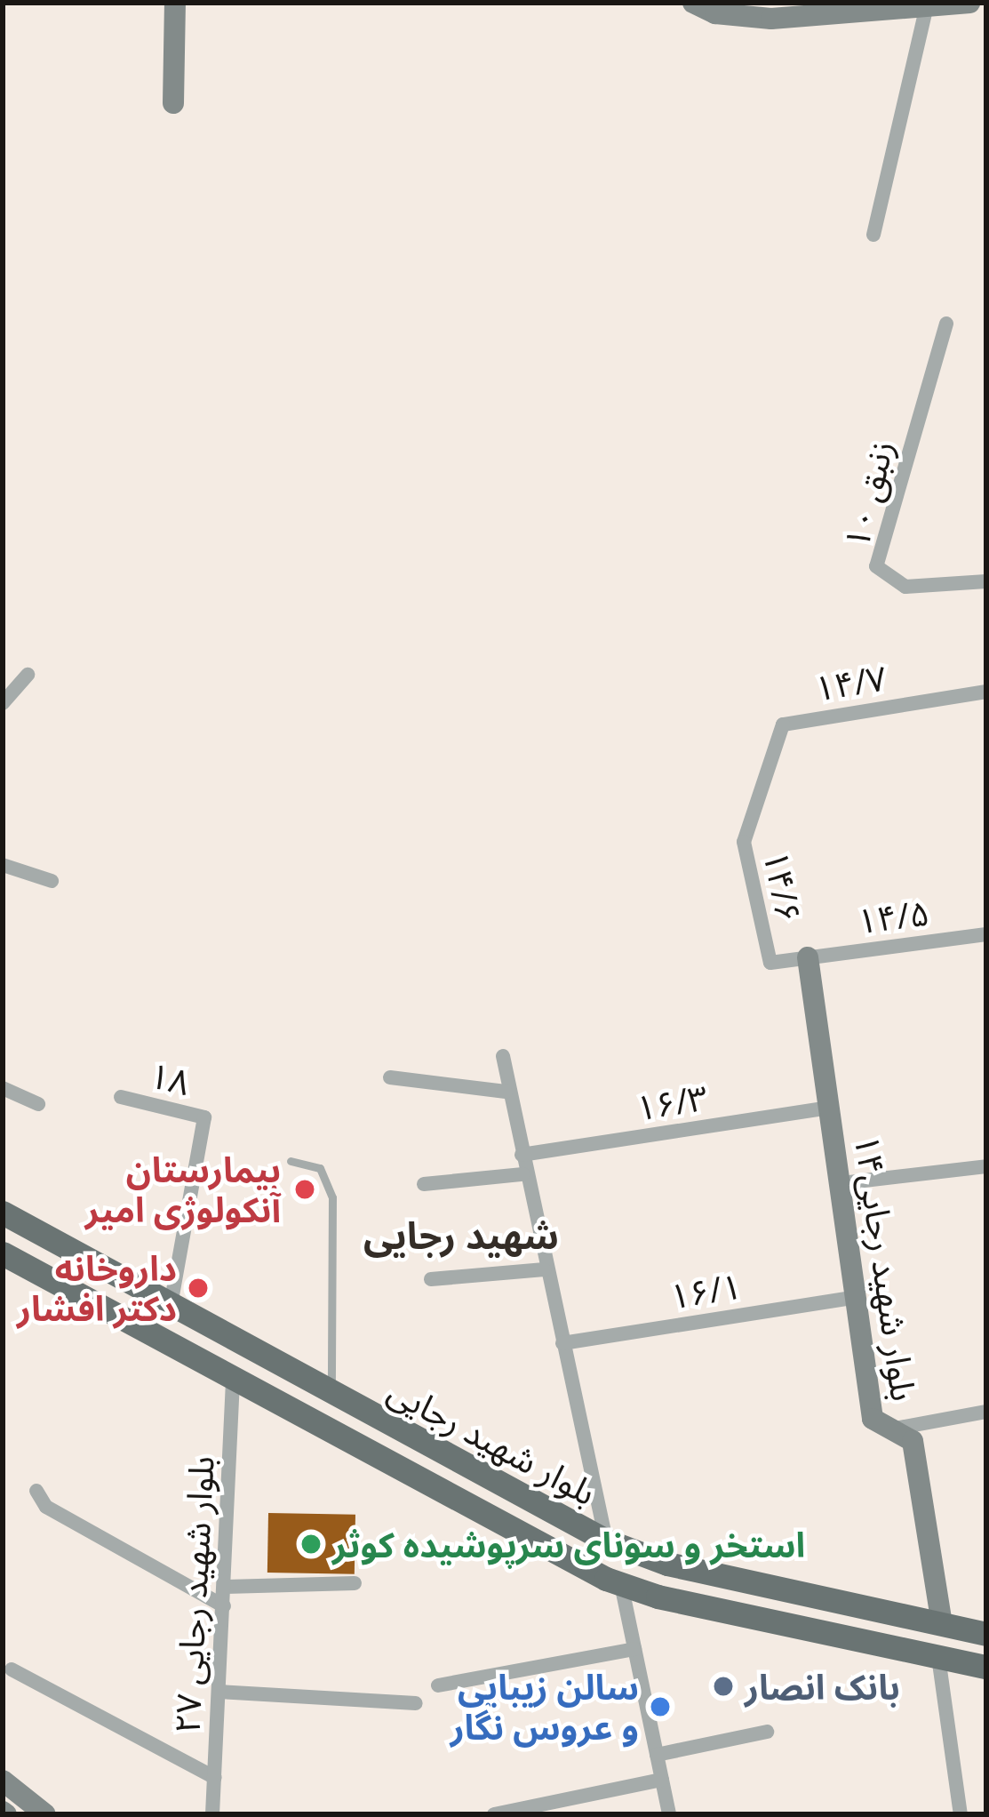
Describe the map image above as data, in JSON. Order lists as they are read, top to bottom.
{
  "streets": {
    "main road": ["بلوار شهید رجایی"],
    "street": [
      "زنبق ۱۰",
      "۱۴/۷",
      "۱۴/۶",
      "۱۴/۵",
      "۱۸",
      "۱۶/۳",
      "بلوار شهید رجایی۱۴",
      "۱۶/۱",
      "۲۷ بلوار شهید رجایی"
    ]
  },
  "crossings": [
    ["۱۴/۷", "۱۴/۶"],
    ["۱۴/۶", "۱۴/۵"],
    ["۱۴/۶", "بلوار شهید رجایی۱۴"],
    ["۱۴/۵", "بلوار شهید رجایی۱۴"],
    ["۱۸", "بلوار شهید رجایی"],
    ["۱۶/۳", "بلوار شهید رجایی۱۴"],
    ["بلوار شهید رجایی۱۴", "۱۶/۱"],
    ["بلوار شهید رجایی۱۴", "بلوار شهید رجایی"],
    ["بلوار شهید رجایی", "۲۷ بلوار شهید رجایی"]
  ],
  "districts": ["شهید رجایی"],
  "places": [
    "بیمارستان آنکولوژی امیر",
    "داروخانه دکتر افشار",
    "استخر و سونای سرپوشیده کوثر",
    "بانک انصار",
    "سالن زیبایی و عروس نگار"
  ]
}
